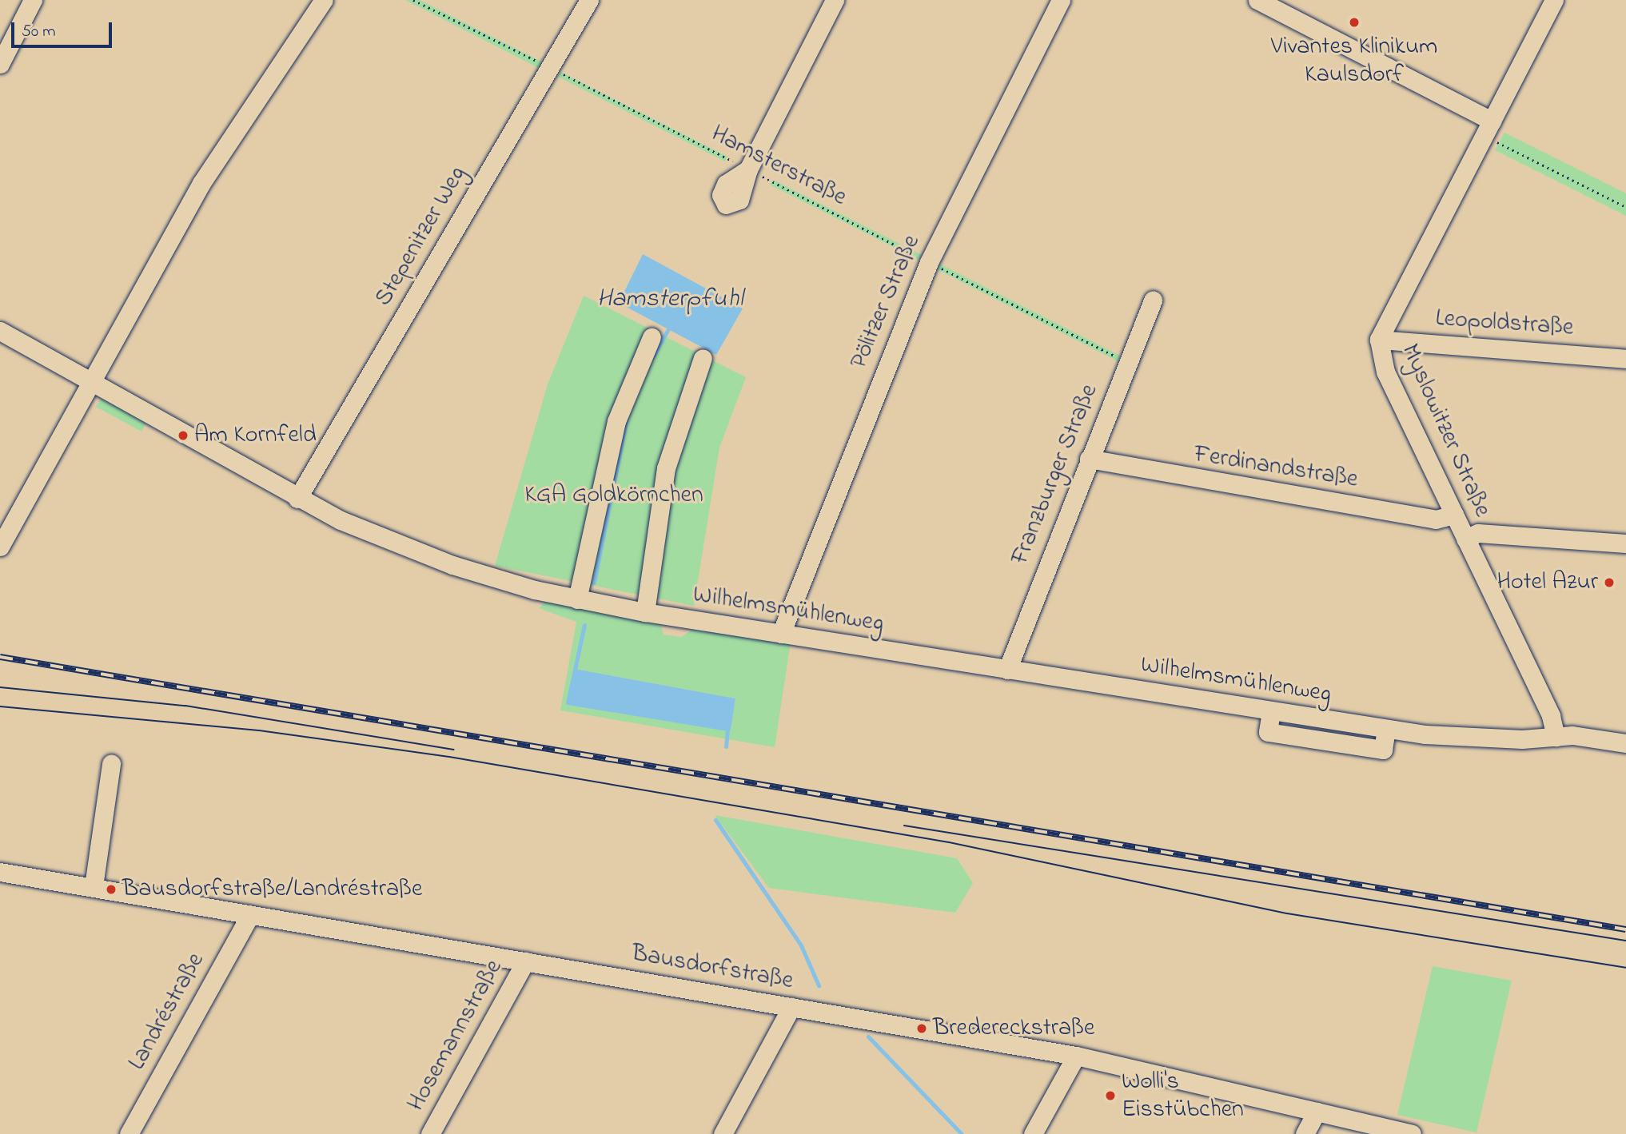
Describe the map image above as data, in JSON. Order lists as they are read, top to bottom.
{
  "streets": {
    "street": [
      "Stepenitzer Weg",
      "Pölitzer Straße",
      "Leopoldstraße",
      "Myslowitzer Straße",
      "Ferdinandstraße",
      "Franzburger Straße",
      "Wilhelmsmühlenweg",
      "Bausdorfstraße",
      "Landréstraße",
      "Hosemannstraße"
    ],
    "path": ["Hamsterstraße"]
  },
  "crossings": [
    ["Hamsterstraße", "Stepenitzer Weg"],
    ["Hamsterstraße", "Pölitzer Straße"],
    ["Hamsterstraße", "Franzburger Straße"],
    ["Stepenitzer Weg", "Wilhelmsmühlenweg"],
    ["Pölitzer Straße", "Wilhelmsmühlenweg"],
    ["Leopoldstraße", "Myslowitzer Straße"],
    ["Myslowitzer Straße", "Ferdinandstraße"],
    ["Myslowitzer Straße", "Wilhelmsmühlenweg"],
    ["Ferdinandstraße", "Franzburger Straße"],
    ["Franzburger Straße", "Wilhelmsmühlenweg"],
    ["Bausdorfstraße", "Landréstraße"],
    ["Bausdorfstraße", "Hosemannstraße"]
  ],
  "water": ["Hamsterpfuhl"],
  "parks": ["KGA Goldkörnchen"],
  "places": [
    "Vivantes Klinikum Kaulsdorf",
    "Am Kornfeld",
    "Hotel Azur",
    "Bausdorfstraße/Landréstraße",
    "Bredereckstraße",
    "Wolli's Eisstübchen"
  ],
  "scale_bar": "50 m"
}
